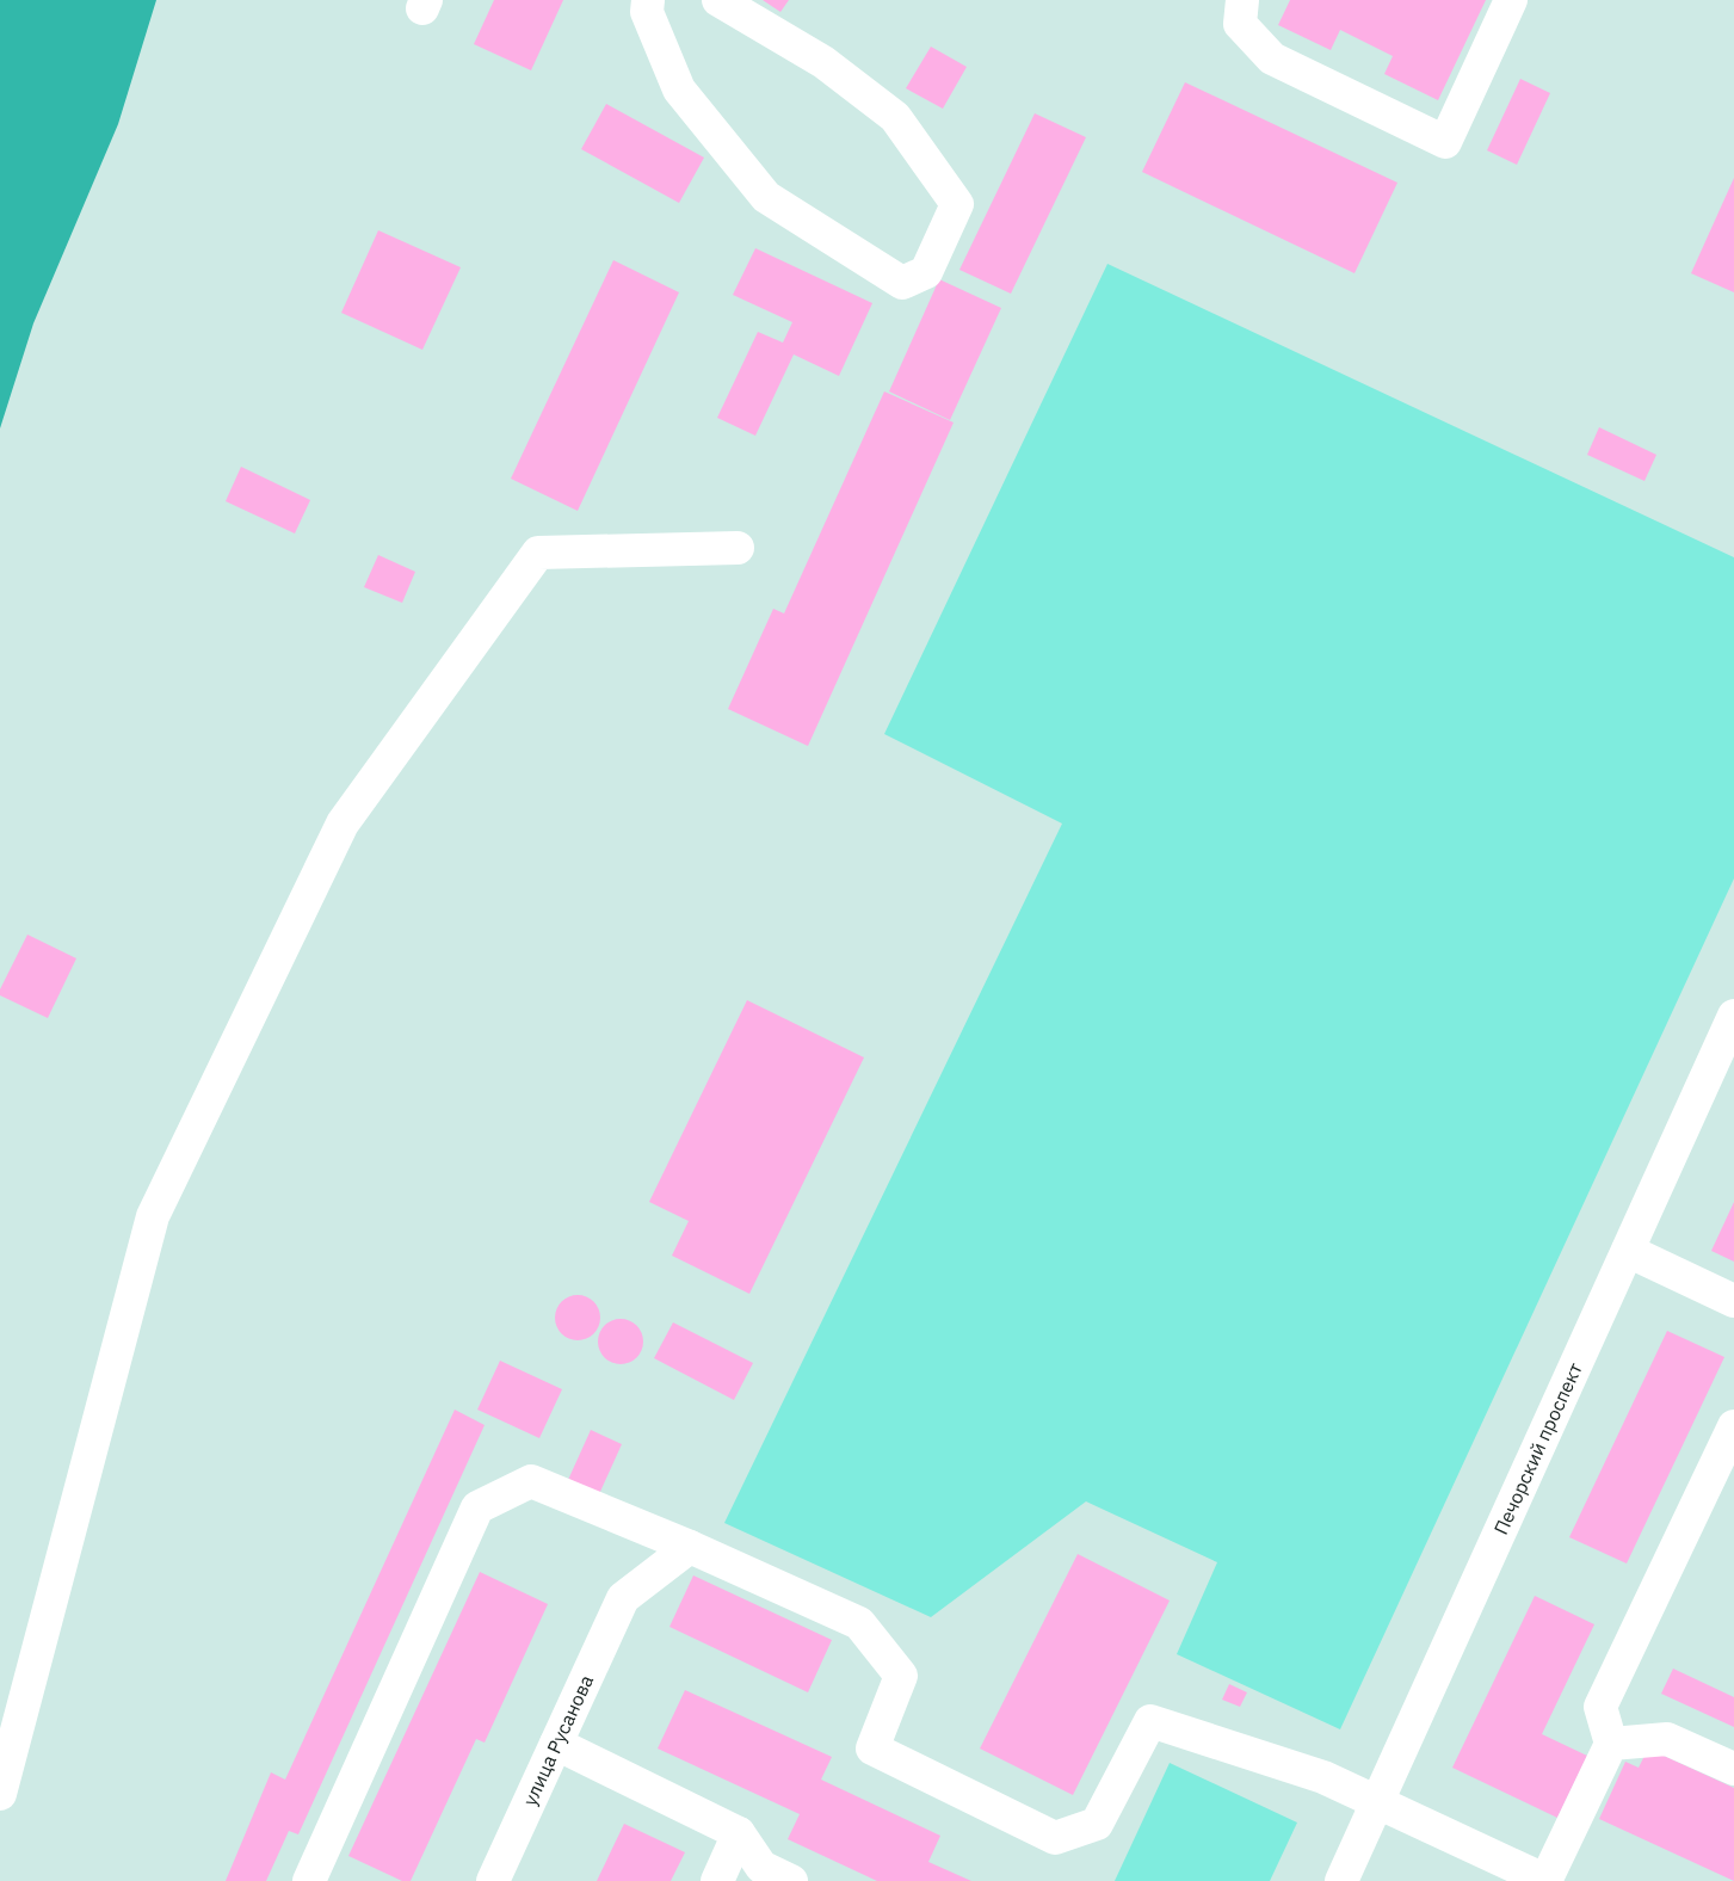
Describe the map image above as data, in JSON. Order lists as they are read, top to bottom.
{
  "streets": {
    "main road": ["Печорский проспект", "улица Русанова"]
  }
}
